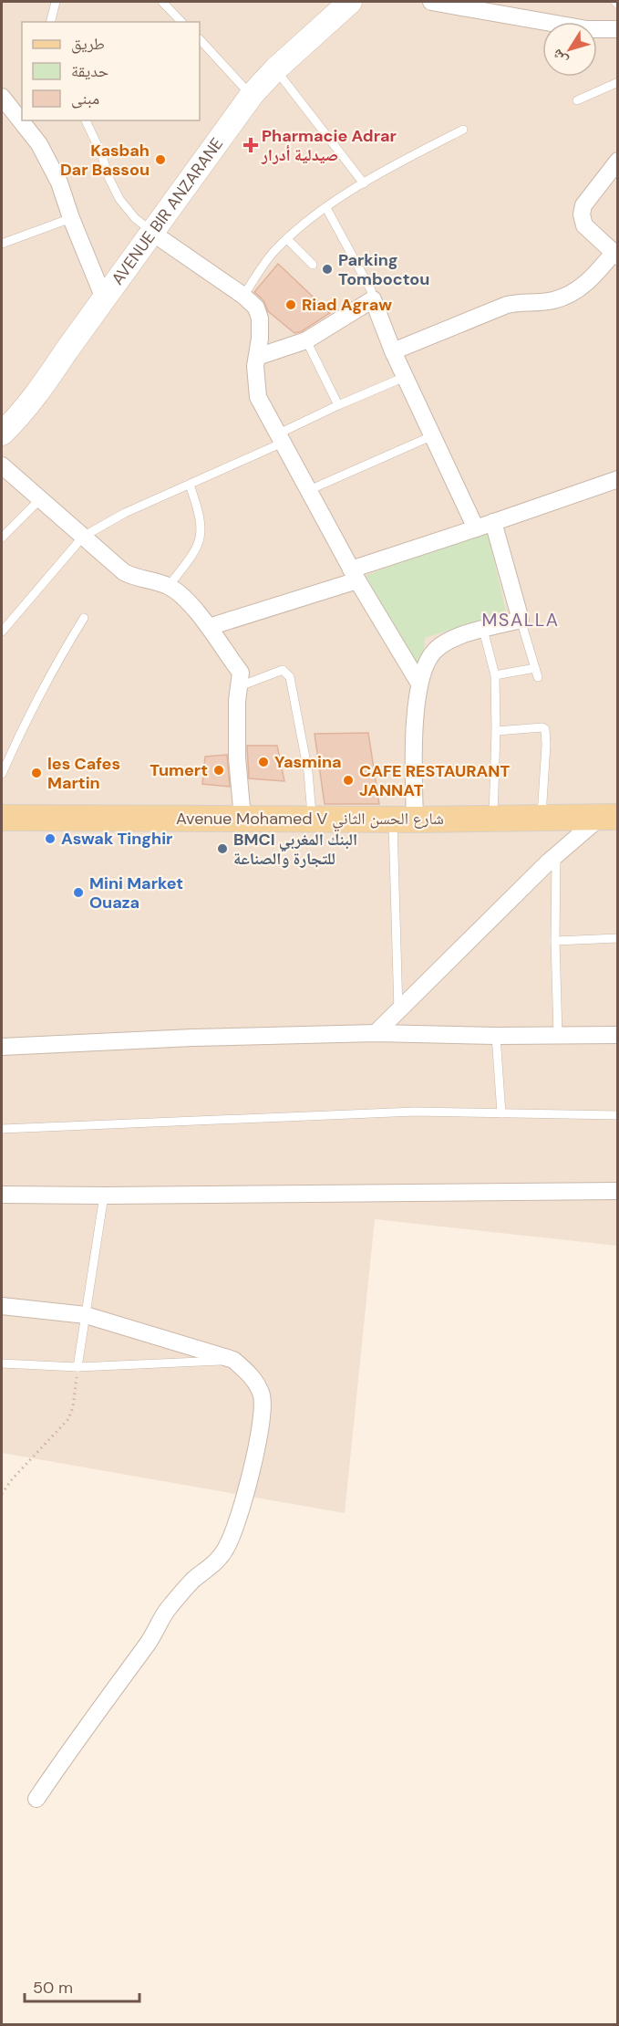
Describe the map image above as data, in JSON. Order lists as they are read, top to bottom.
{
  "streets": {
    "main road": ["Avenue Mohamed V شارع الحسن الثاني"],
    "street": ["AVENUE BIR ANZARANE"]
  },
  "districts": ["MSALLA"],
  "places": {
    "health": ["Pharmacie Adrar صيدلية أدرار"],
    "other": [
      "Kasbah Dar Bassou",
      "Parking Tomboctou",
      "Riad Agraw",
      "Yasmina",
      "Tumert",
      "les Cafes Martin",
      "CAFE RESTAURANT JANNAT",
      "Aswak Tinghir",
      "BMCI البنك المغربي للتجارة والصناعة",
      "Mini Market Ouaza"
    ]
  },
  "legend": ["طريق", "حديقة", "مبنى"],
  "scale_bar": "50 m",
  "north": "bottom left"
}
